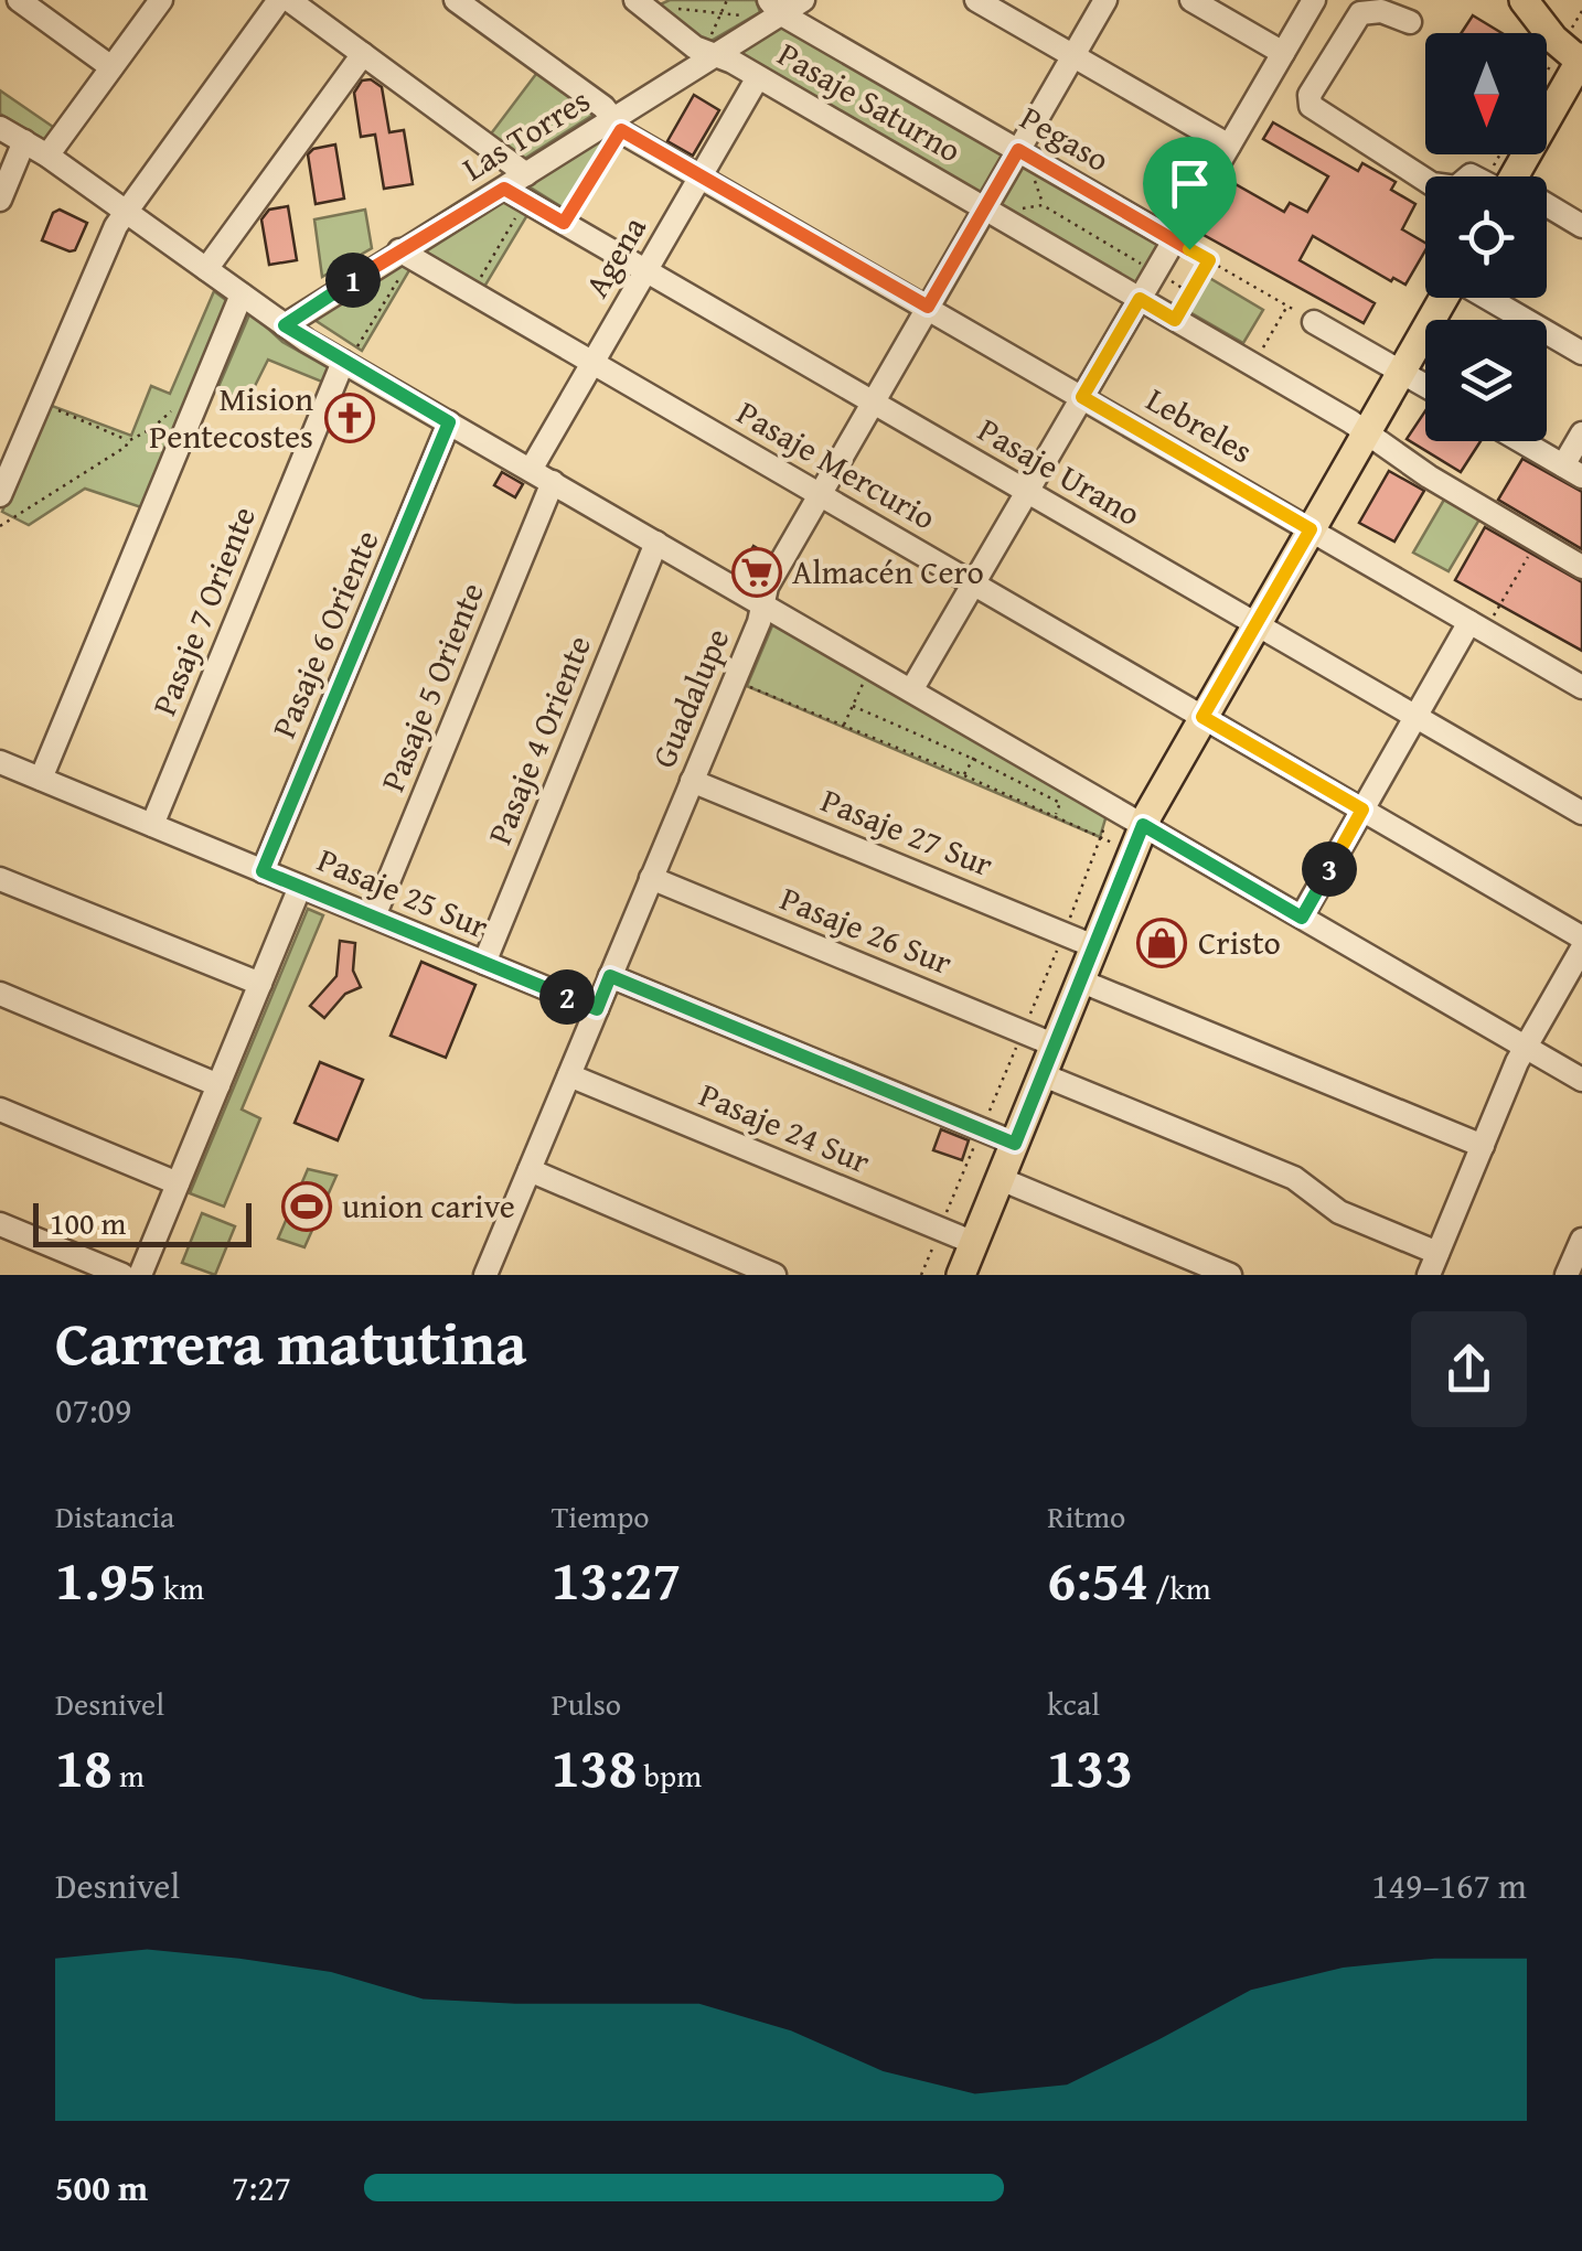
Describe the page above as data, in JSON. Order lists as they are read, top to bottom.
{
  "streets": {
    "street": [
      "Pasaje Saturno",
      "Las Torres",
      "Pegaso",
      "Agena",
      "Lebreles",
      "Pasaje Mercurio",
      "Pasaje Urano",
      "Pasaje 7 Oriente",
      "Pasaje 6 Oriente",
      "Pasaje 5 Oriente",
      "Guadalupe",
      "Pasaje 4 Oriente",
      "Pasaje 27 Sur",
      "Pasaje 25 Sur",
      "Pasaje 26 Sur",
      "Pasaje 24 Sur"
    ]
  },
  "crossings": [
    ["Pasaje Saturno", "Las Torres"],
    ["Pasaje Saturno", "Agena"],
    ["Pasaje Saturno", "Guadalupe"],
    ["Las Torres", "Pegaso"],
    ["Las Torres", "Lebreles"],
    ["Las Torres", "Pasaje Mercurio"],
    ["Las Torres", "Pasaje Urano"],
    ["Pegaso", "Guadalupe"],
    ["Agena", "Lebreles"],
    ["Agena", "Pasaje Mercurio"],
    ["Agena", "Pasaje Urano"],
    ["Lebreles", "Guadalupe"],
    ["Pasaje Mercurio", "Guadalupe"],
    ["Pasaje Urano", "Guadalupe"],
    ["Pasaje 7 Oriente", "Pasaje 25 Sur"],
    ["Pasaje 6 Oriente", "Pasaje 25 Sur"],
    ["Pasaje 5 Oriente", "Pasaje 25 Sur"],
    ["Guadalupe", "Pasaje 27 Sur"],
    ["Guadalupe", "Pasaje 25 Sur"],
    ["Guadalupe", "Pasaje 26 Sur"],
    ["Guadalupe", "Pasaje 24 Sur"],
    ["Pasaje 4 Oriente", "Pasaje 25 Sur"]
  ],
  "places": {
    "church": ["Mision Pentecostes"],
    "supermarket": ["Almacén Cero"],
    "shop": ["Cristo"],
    "sports": ["union carive"]
  },
  "scale_bar": "100 m",
  "north": "bottom",
  "page": {
    "pins": ["1", "3", "2"],
    "scale": "100 m",
    "heading": ["Carrera matutina", "07:09"],
    "stats": [
      ["Distancia", "1.95 km"],
      ["Tiempo", "13:27"],
      ["Ritmo", "6:54 /km"],
      ["Desnivel", "18 m"],
      ["Pulso", "138 bpm"],
      ["kcal", "133"]
    ],
    "chart": ["Desnivel", "149–167 m"],
    "list": [
      {
        "name": "500 m",
        "note": "7:27"
      }
    ]
  }
}
